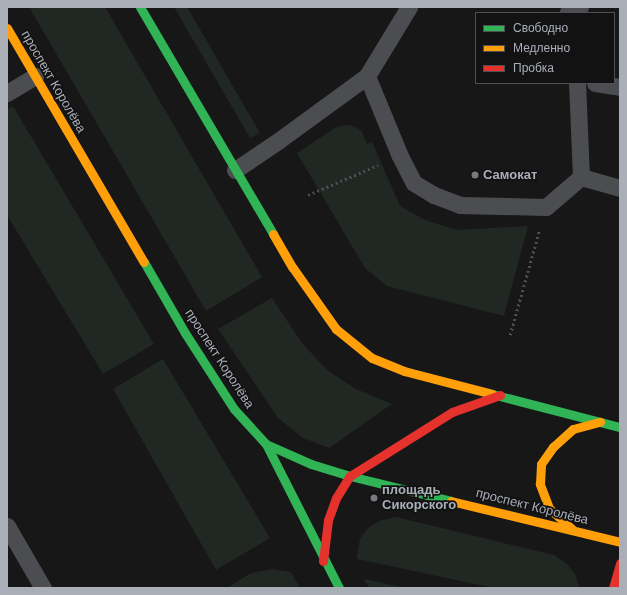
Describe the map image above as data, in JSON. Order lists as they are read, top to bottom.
{
  "streets": {
    "street": ["проспект Королёва"]
  },
  "places": ["Самокат", "площадь Сикорского"],
  "legend": ["Свободно", "Медленно", "Пробка"]
}
